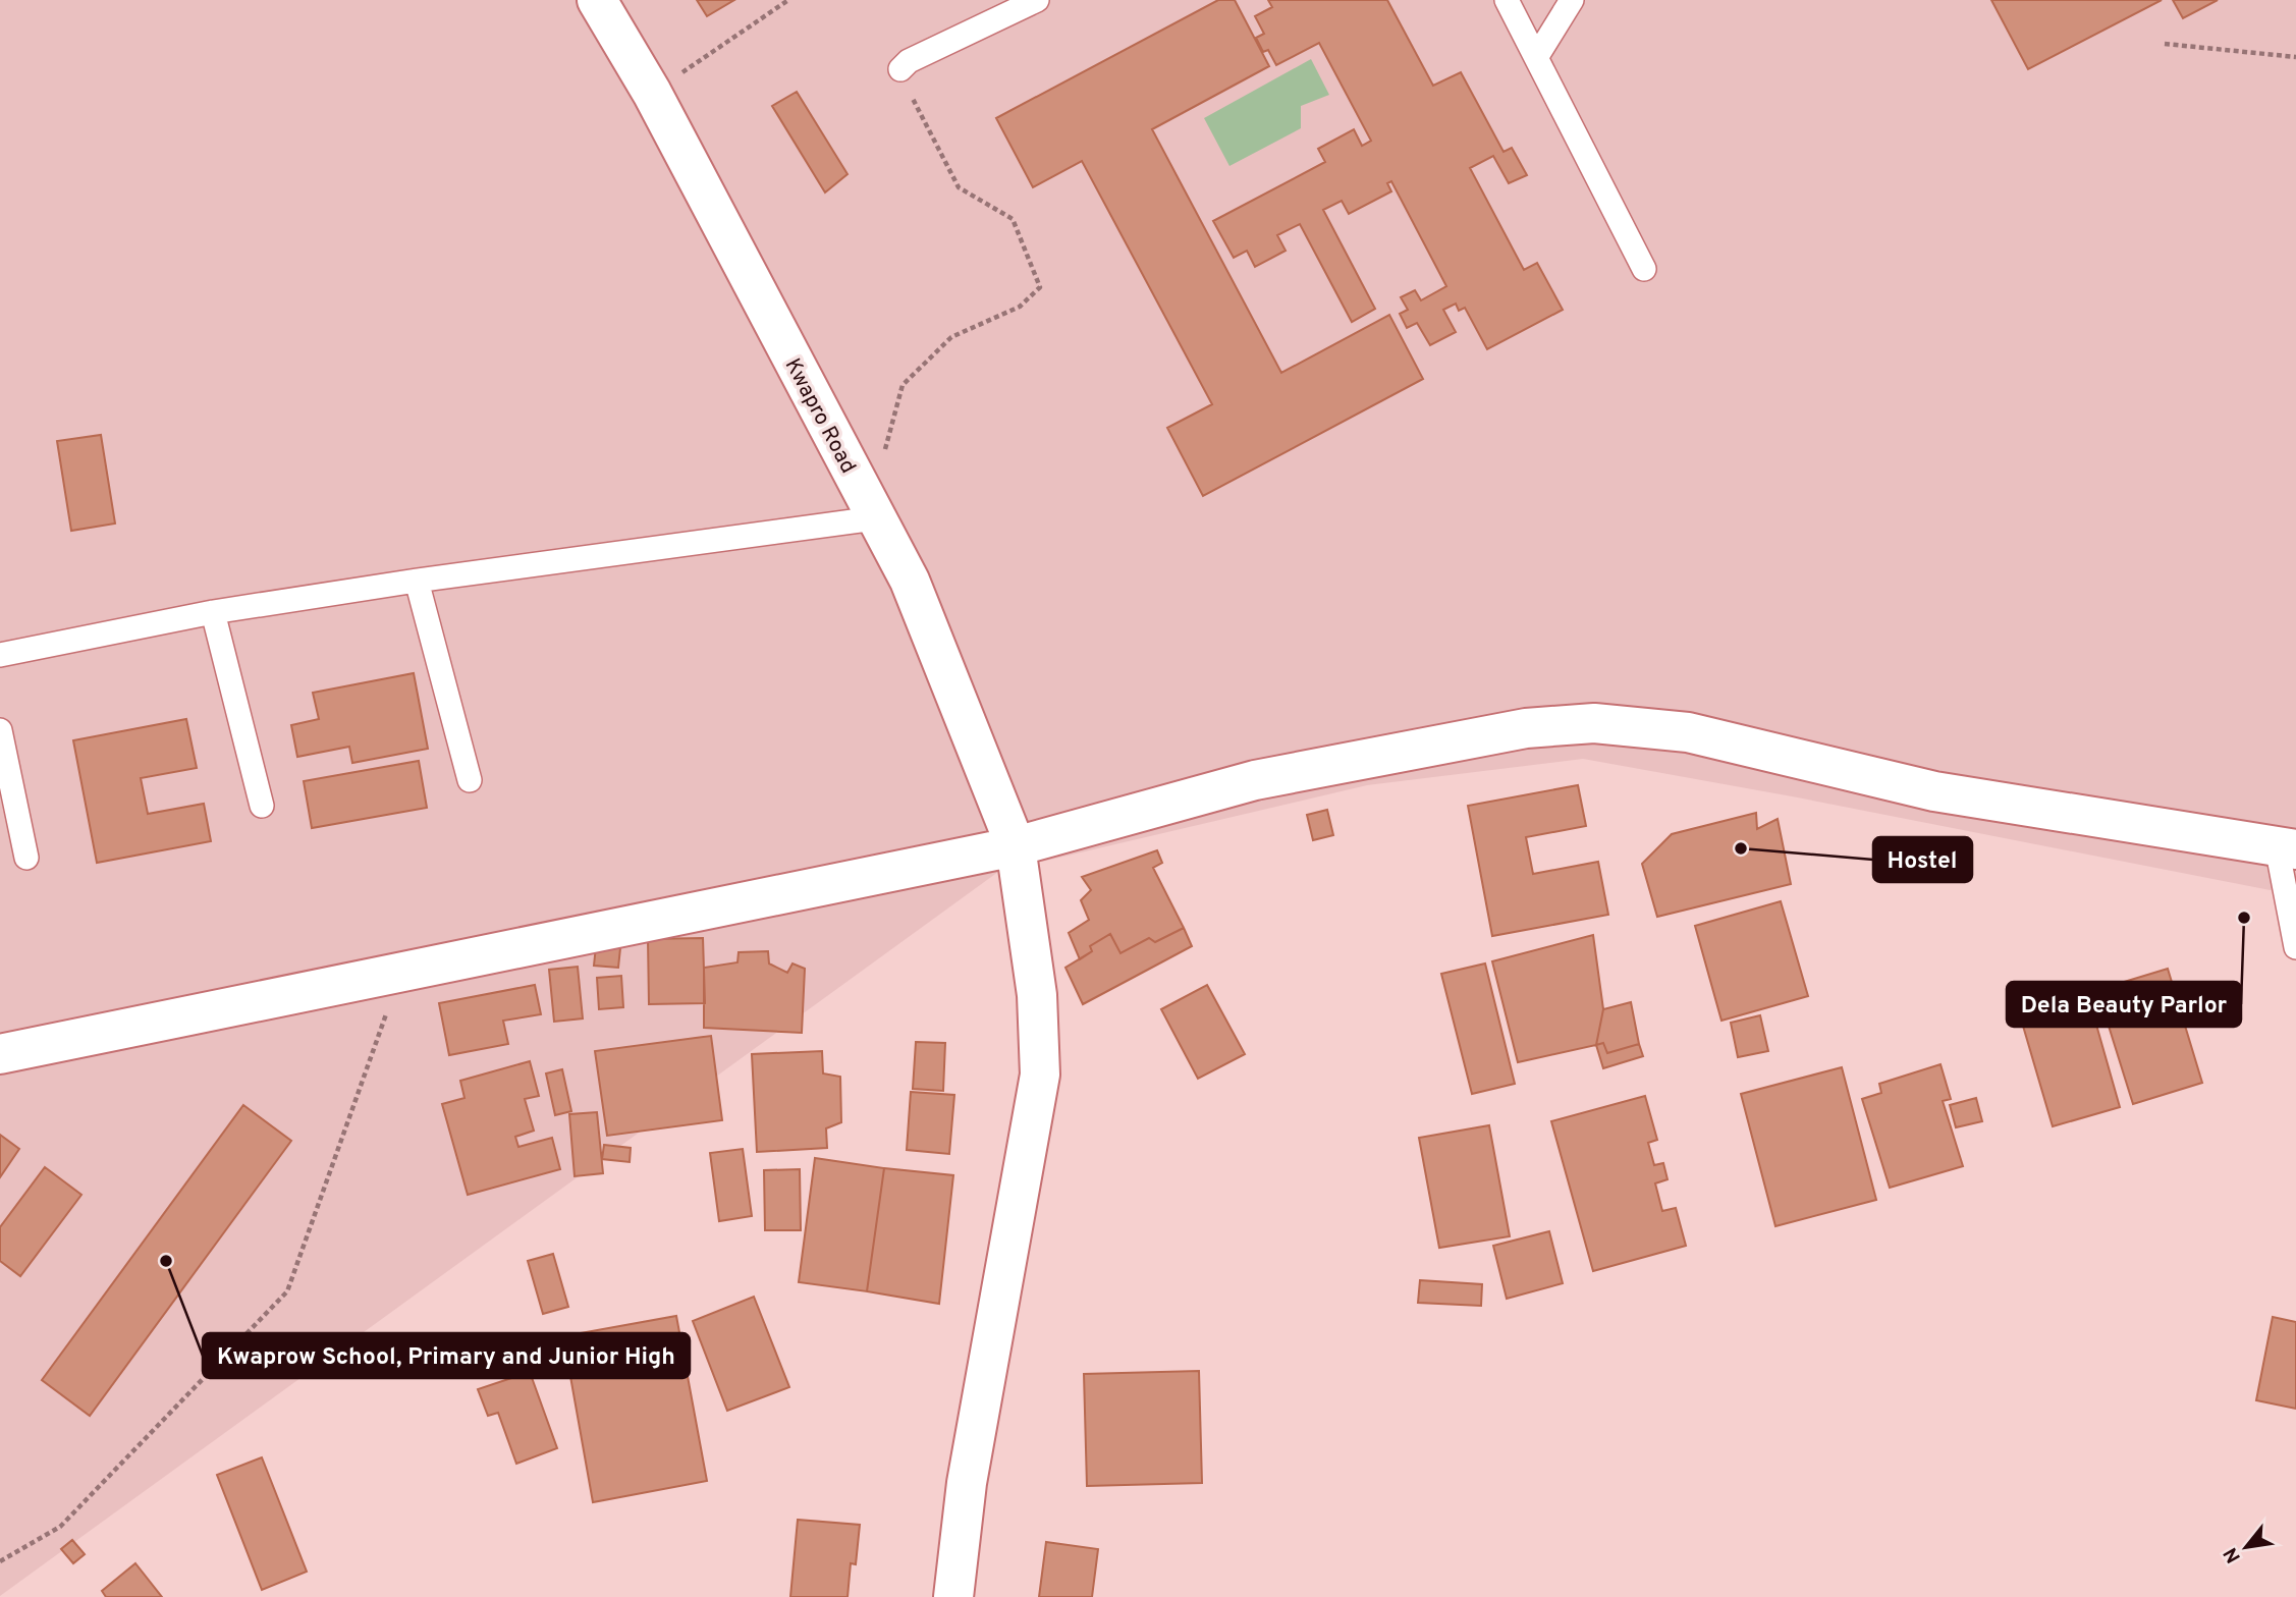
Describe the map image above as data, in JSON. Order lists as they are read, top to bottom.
{
  "streets": {
    "street": ["Kwapro Road"]
  },
  "places": ["Hostel", "Dela Beauty Parlor", "Kwaprow School, Primary and Junior High"],
  "north": "bottom left"
}
